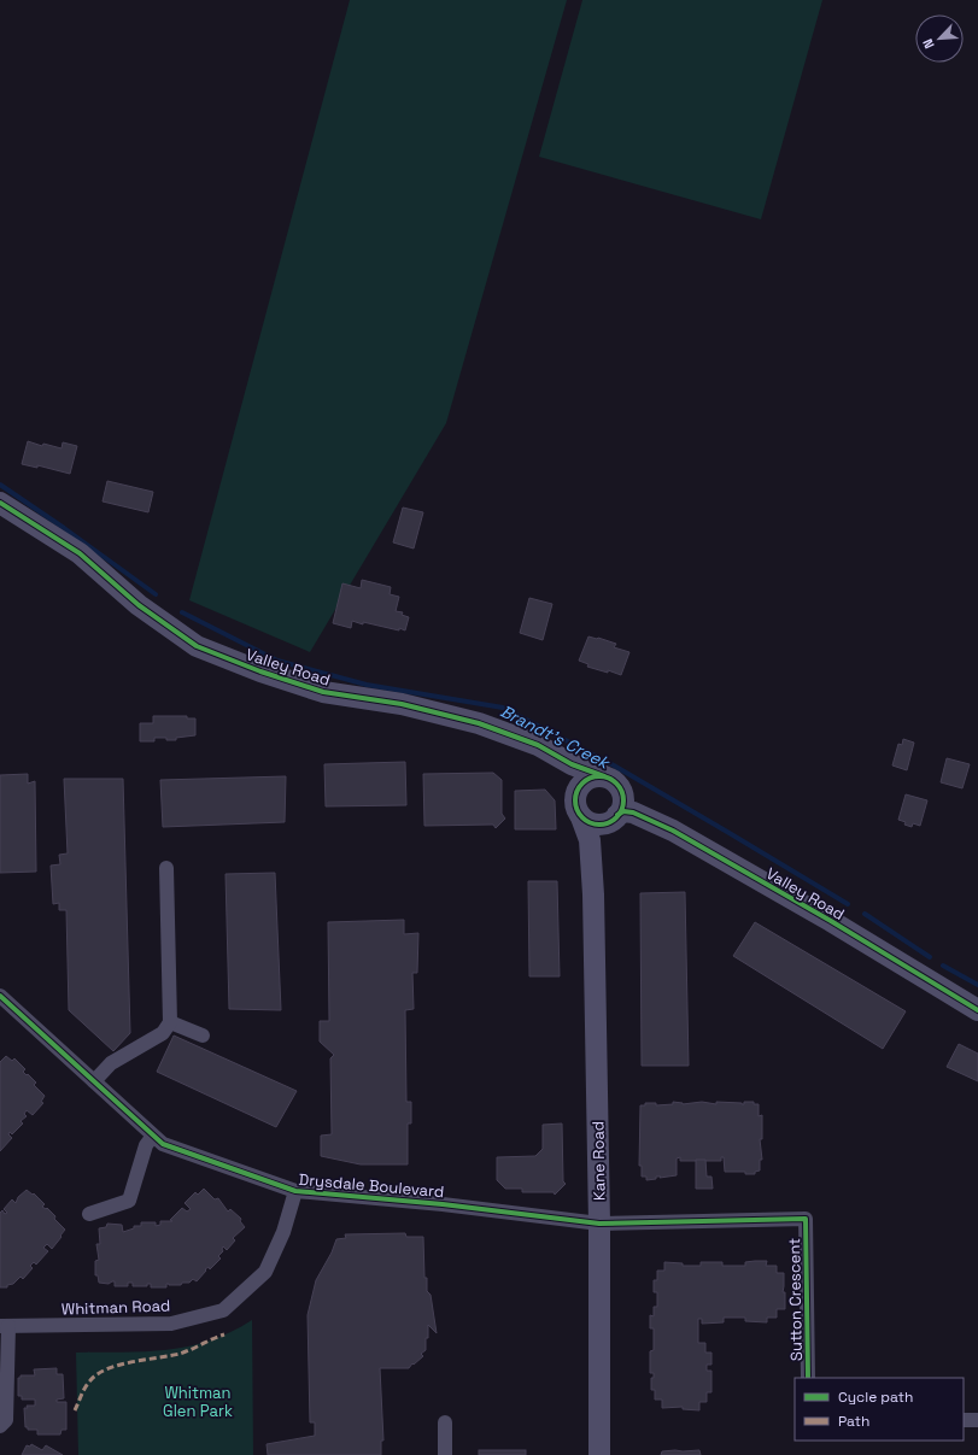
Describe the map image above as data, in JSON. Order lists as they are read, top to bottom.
{
  "streets": {
    "street": [
      "Valley Road",
      "Kane Road",
      "Drysdale Boulevard",
      "Sutton Crescent",
      "Whitman Road"
    ]
  },
  "crossings": [
    ["Valley Road", "Kane Road"],
    ["Kane Road", "Drysdale Boulevard"],
    ["Drysdale Boulevard", "Sutton Crescent"],
    ["Drysdale Boulevard", "Whitman Road"]
  ],
  "water": ["Brandt's Creek"],
  "parks": ["Whitman Glen Park"],
  "legend": ["Cycle path", "Path"],
  "north": "bottom left"
}
